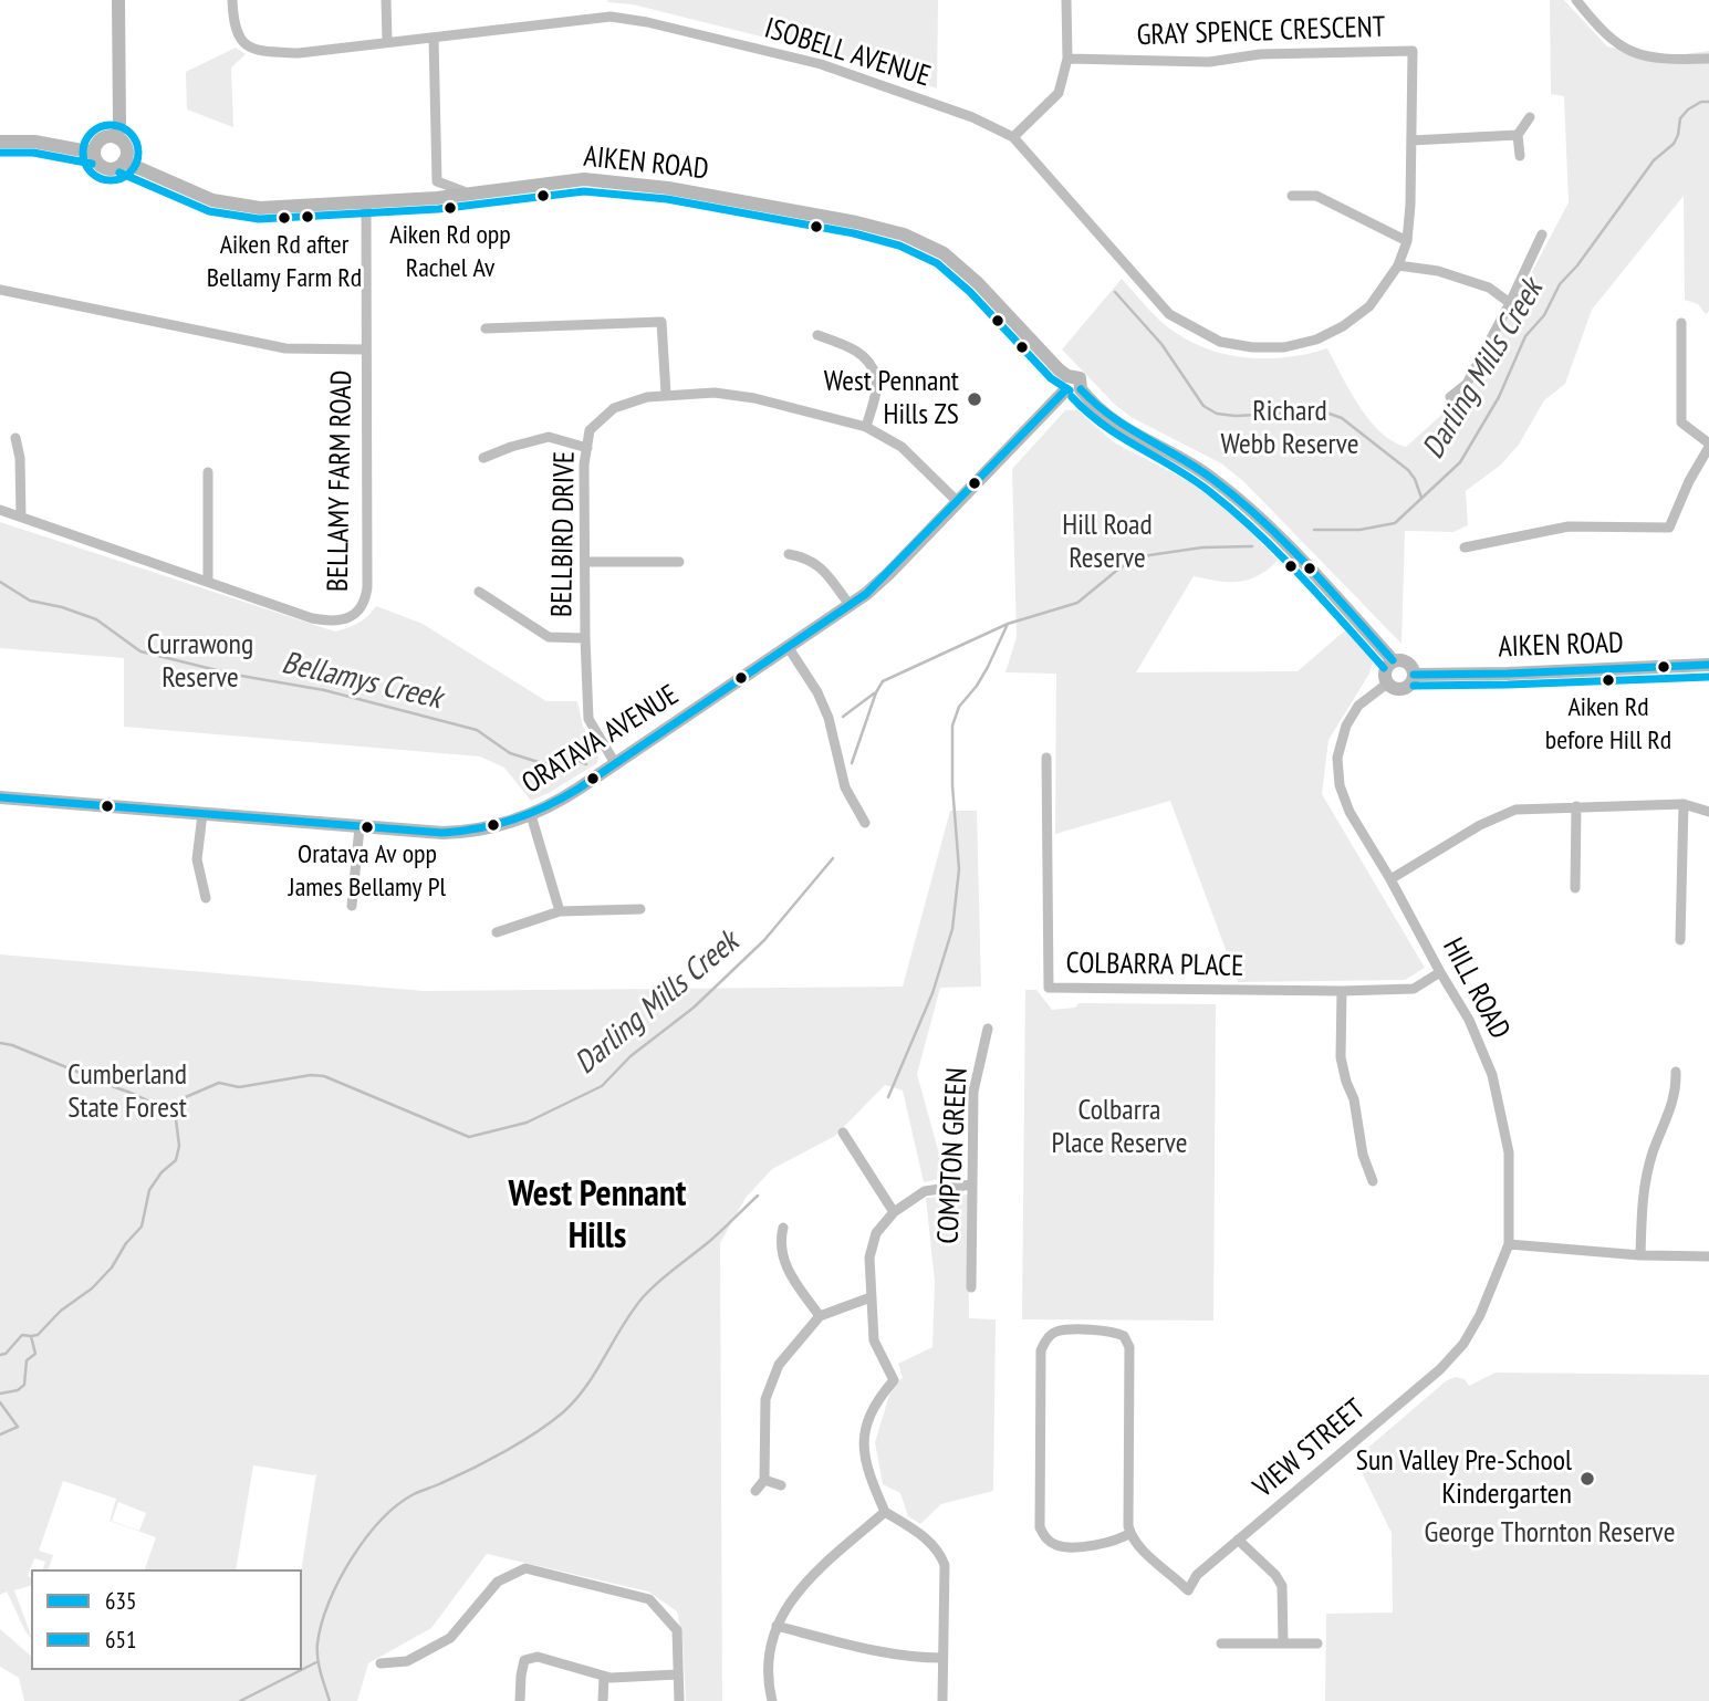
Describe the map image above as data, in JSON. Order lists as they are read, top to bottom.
{
  "streets": {
    "street": [
      "GRAY SPENCE CRESCENT",
      "ISOBELL AVENUE",
      "AIKEN ROAD",
      "BELLAMY FARM ROAD",
      "BELLBIRD DRIVE",
      "ORATAVA AVENUE",
      "COLBARRA PLACE",
      "HILL ROAD",
      "COMPTON GREEN",
      "VIEW STREET"
    ]
  },
  "crossings": [
    ["GRAY SPENCE CRESCENT", "ISOBELL AVENUE"],
    ["AIKEN ROAD", "BELLAMY FARM ROAD"],
    ["AIKEN ROAD", "ORATAVA AVENUE"],
    ["AIKEN ROAD", "HILL ROAD"],
    ["BELLBIRD DRIVE", "ORATAVA AVENUE"],
    ["COLBARRA PLACE", "HILL ROAD"],
    ["HILL ROAD", "VIEW STREET"]
  ],
  "districts": ["West Pennant Hills"],
  "water": ["Darling Mills Creek", "Bellamys Creek"],
  "parks": [
    "Richard Webb Reserve",
    "Hill Road Reserve",
    "Currawong Reserve",
    "Cumberland State Forest",
    "Colbarra Place Reserve",
    "George Thornton Reserve"
  ],
  "places": [
    "Aiken Rd opp Rachel Av",
    "Aiken Rd after Bellamy Farm Rd",
    "West Pennant Hills ZS",
    "Aiken Rd before Hill Rd",
    "Oratava Av opp James Bellamy Pl",
    "Sun Valley Pre-School Kindergarten"
  ],
  "lines": ["transit line 651", "transit line 635"],
  "legend": ["635", "651"]
}
